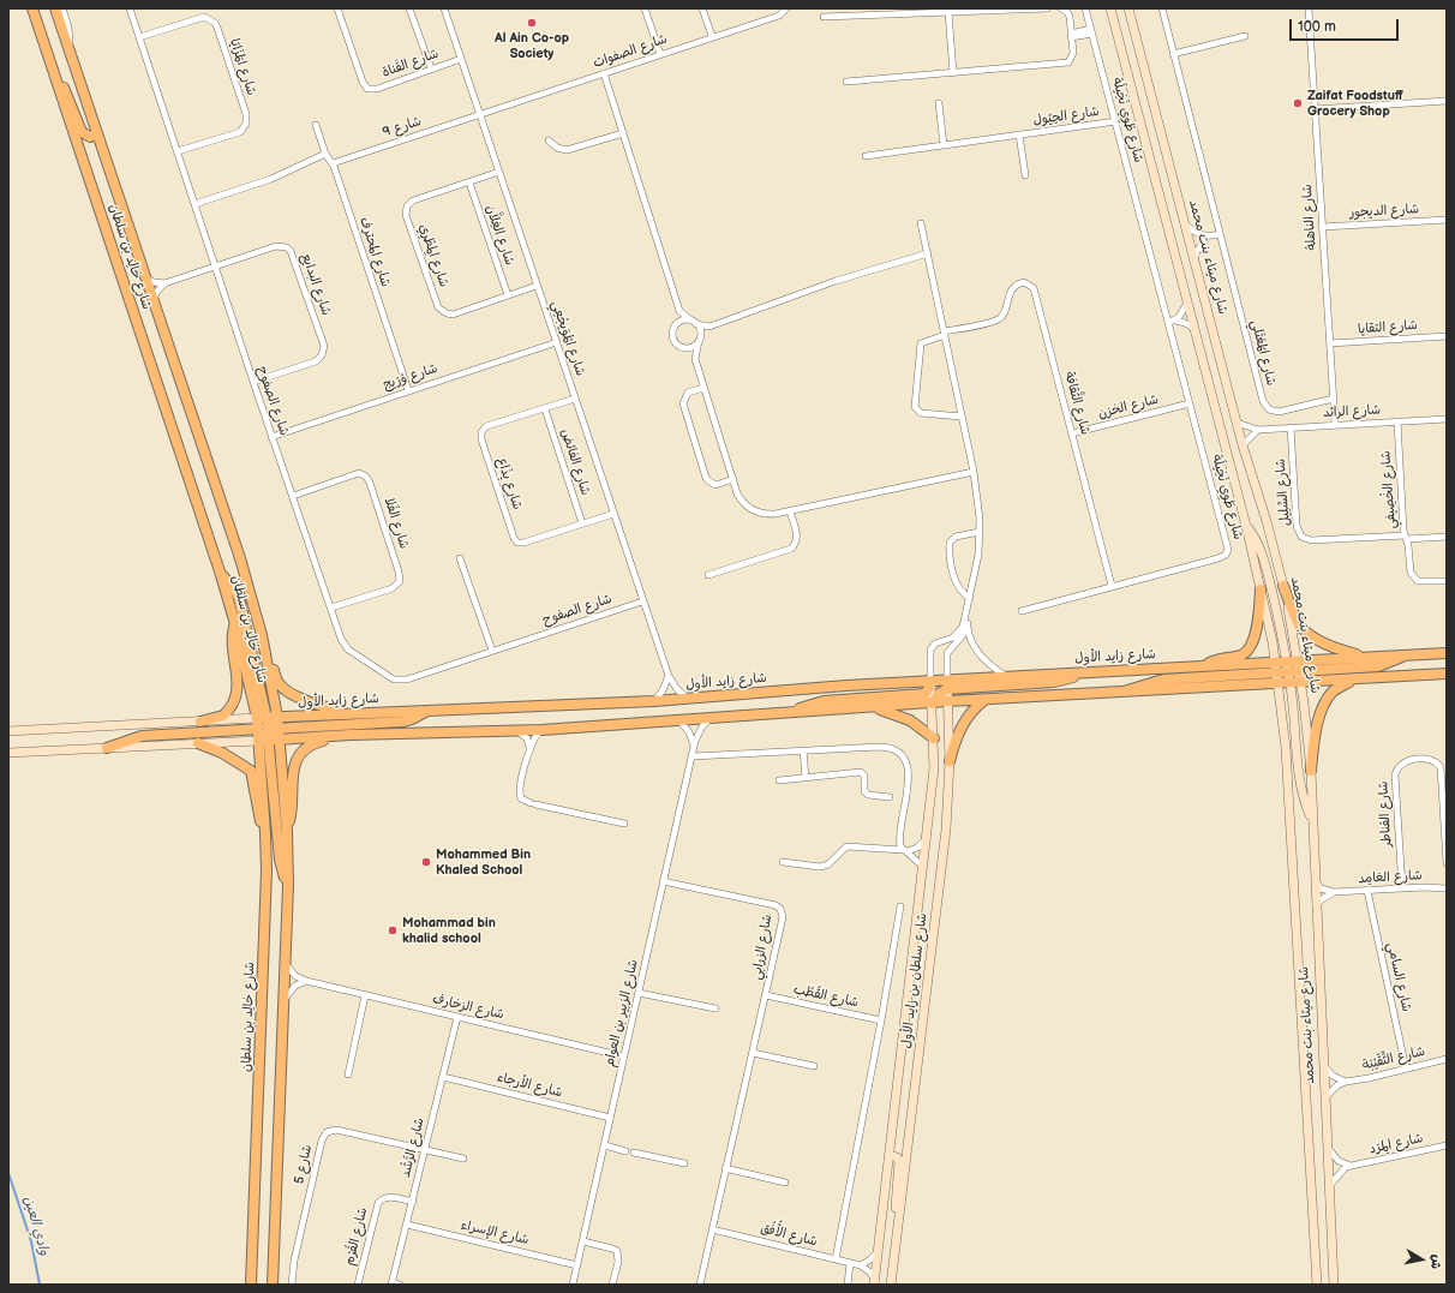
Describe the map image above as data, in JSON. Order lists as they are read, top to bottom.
{
  "streets": {
    "main road": [
      "شارع خالِد بن سلطان",
      "شارع ميثاء بنت محمد",
      "شارع زايد الأول",
      "شارع سلطان بن زايد الأول"
    ],
    "street": [
      "شارع الصفوات",
      "شارع القَناة",
      "شارع المَزَايَا",
      "شارع الحِيُول",
      "شارع طَوِي نَخِيلَة",
      "شارع 9",
      "شارع الديجور",
      "شارع الناهلة",
      "شارع الغِلاَّن",
      "شارع المحترف",
      "شارع المِطْرِي",
      "شارع البدايع",
      "شارع التقايا",
      "شارع المُوَيجْعِي",
      "شارع المُعْتَلي",
      "شارع وْرَيج",
      "شارع الصفوح",
      "شارع الثَّقافة",
      "شارع الخزن",
      "شارع الرائد",
      "شارع الفائض",
      "شارع يِذَاع",
      "شارع الخْصِيفي",
      "شارع السِّلِيل",
      "شارع الفَلا",
      "شارع القناطر",
      "شارع العَامِد",
      "شارع الزرابي",
      "شارع السامي",
      "شارع القُطُب",
      "شارع الزخارف",
      "شارع الزبير بن العوام",
      "شارع الثِّقَيْبَة",
      "شارع الأرجاء",
      "شارع المِرَد",
      "شارع الرُّشْد",
      "شارع 5",
      "شارع الإسراء",
      "شارع الأُفُق",
      "شارع القُرْم"
    ]
  },
  "crossings": [
    ["شارع الصفوات", "شارع 9"],
    ["شارع الصفوات", "شارع المُوَيجْعِي"],
    ["شارع القَناة", "شارع المُوَيجْعِي"],
    ["شارع المَزَايَا", "شارع الصفوح"],
    ["شارع الحِيُول", "شارع طَوِي نَخِيلَة"],
    ["شارع طَوِي نَخِيلَة", "شارع الثَّقافة"],
    ["شارع طَوِي نَخِيلَة", "شارع الخزن"],
    ["شارع 9", "شارع المحترف"],
    ["شارع 9", "شارع المُوَيجْعِي"],
    ["شارع الديجور", "شارع الناهلة"],
    ["شارع الناهلة", "شارع التقايا"],
    ["شارع الناهلة", "شارع المُعْتَلي"],
    ["شارع الناهلة", "شارع الرائد"],
    ["شارع الغِلاَّن", "شارع المِطْرِي"],
    ["شارع المحترف", "شارع وْرَيج"],
    ["شارع المِطْرِي", "شارع المُوَيجْعِي"],
    ["شارع خالِد بن سلطان", "شارع زايد الأول"],
    ["شارع خالِد بن سلطان", "شارع الزخارف"],
    ["شارع ميثاء بنت محمد", "شارع الرائد"],
    ["شارع ميثاء بنت محمد", "شارع زايد الأول"],
    ["شارع ميثاء بنت محمد", "شارع الثِّقَيْبَة"],
    ["شارع ميثاء بنت محمد", "شارع المِرَد"],
    ["شارع البدايع", "شارع الصفوح"],
    ["شارع المُوَيجْعِي", "شارع وْرَيج"],
    ["شارع المُوَيجْعِي", "شارع الصفوح"],
    ["شارع المُوَيجْعِي", "شارع يِذَاع"],
    ["شارع المُوَيجْعِي", "شارع زايد الأول"],
    ["شارع وْرَيج", "شارع الصفوح"],
    ["شارع الصفوح", "شارع الفَلا"],
    ["شارع الثَّقافة", "شارع الخزن"],
    ["شارع الرائد", "شارع الخْصِيفي"],
    ["شارع الرائد", "شارع السِّلِيل"],
    ["شارع الفائض", "شارع يِذَاع"],
    ["شارع الخْصِيفي", "شارع السِّلِيل"],
    ["شارع زايد الأول", "شارع سلطان بن زايد الأول"],
    ["شارع القناطر", "شارع العَامِد"],
    ["شارع العَامِد", "شارع السامي"],
    ["شارع الزرابي", "شارع القُطُب"],
    ["شارع الزرابي", "شارع الزبير بن العوام"],
    ["شارع الزرابي", "شارع الأُفُق"],
    ["شارع السامي", "شارع الثِّقَيْبَة"],
    ["شارع الزخارف", "شارع الزبير بن العوام"],
    ["شارع الزخارف", "شارع الرُّشْد"],
    ["شارع الزبير بن العوام", "شارع الأرجاء"],
    ["شارع الزبير بن العوام", "شارع الإسراء"],
    ["شارع الأرجاء", "شارع الرُّشْد"],
    ["شارع الرُّشْد", "شارع 5"],
    ["شارع الرُّشْد", "شارع الإسراء"],
    ["شارع الرُّشْد", "شارع القُرْم"]
  ],
  "water": ["وادي العين"],
  "places": [
    "Al Ain Co-op Society",
    "Zaifat Foodstuff Grocery Shop",
    "Mohammed Bin Khaled School",
    "Mohammad bin khalid school"
  ],
  "scale_bar": "100 m",
  "north": "right"
}
